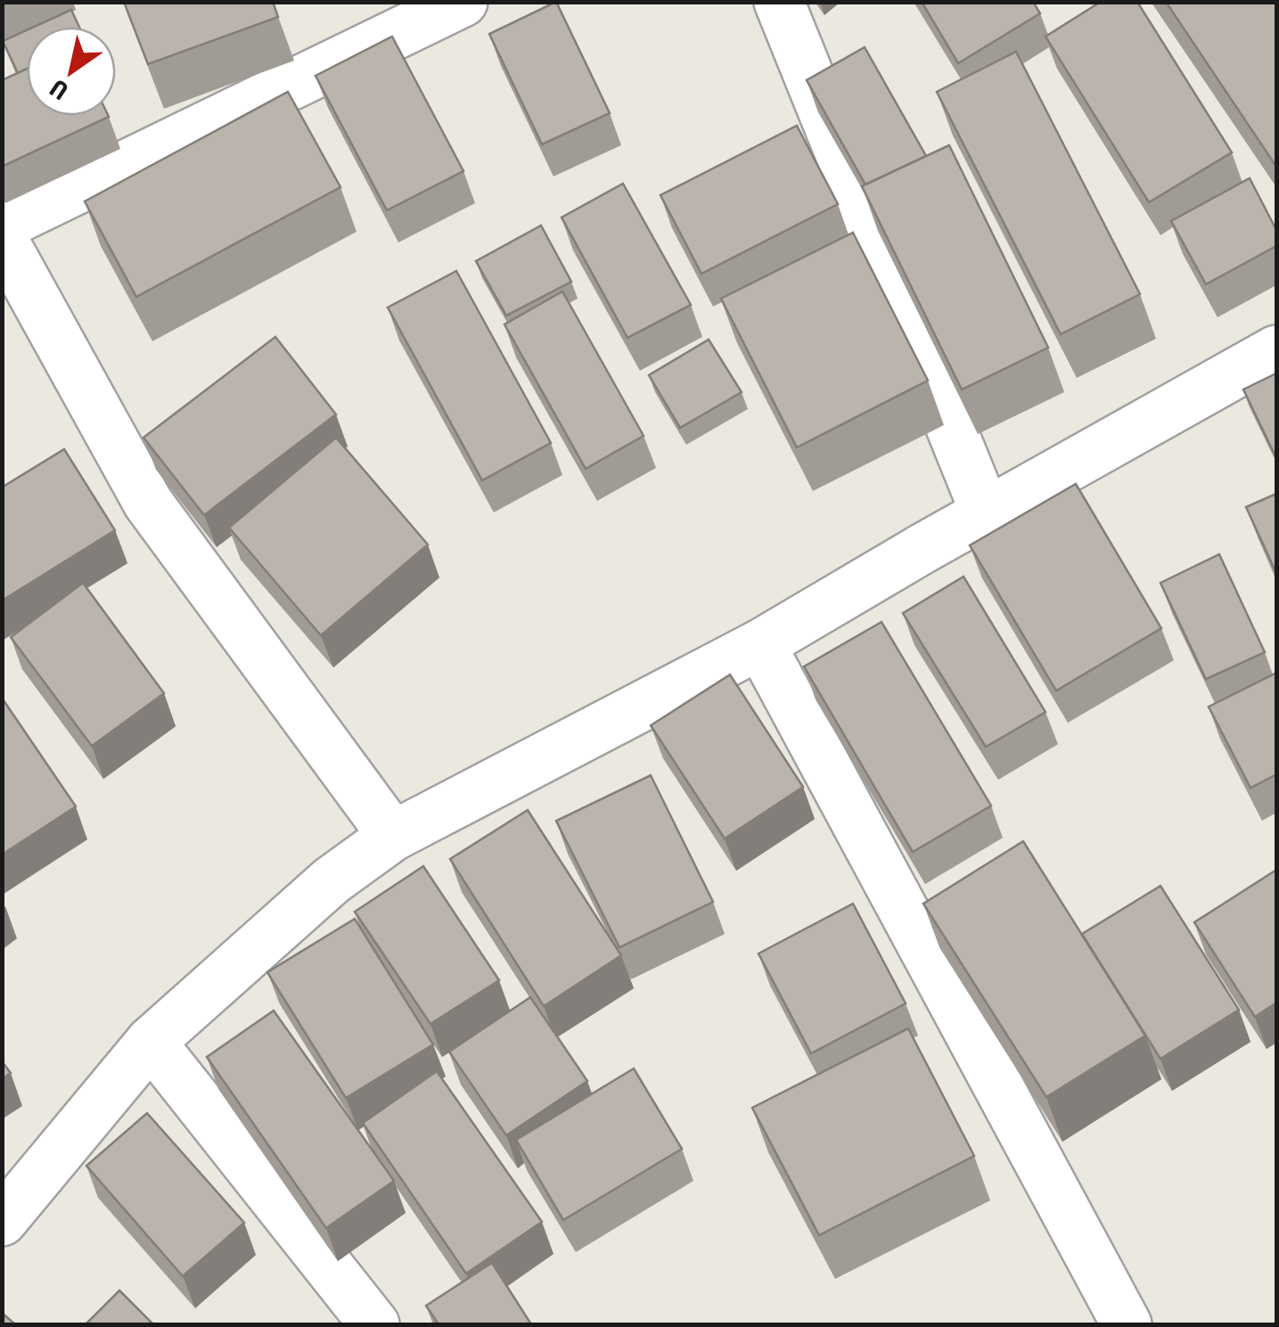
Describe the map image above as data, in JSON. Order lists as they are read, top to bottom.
{
  "north": "bottom left"
}
